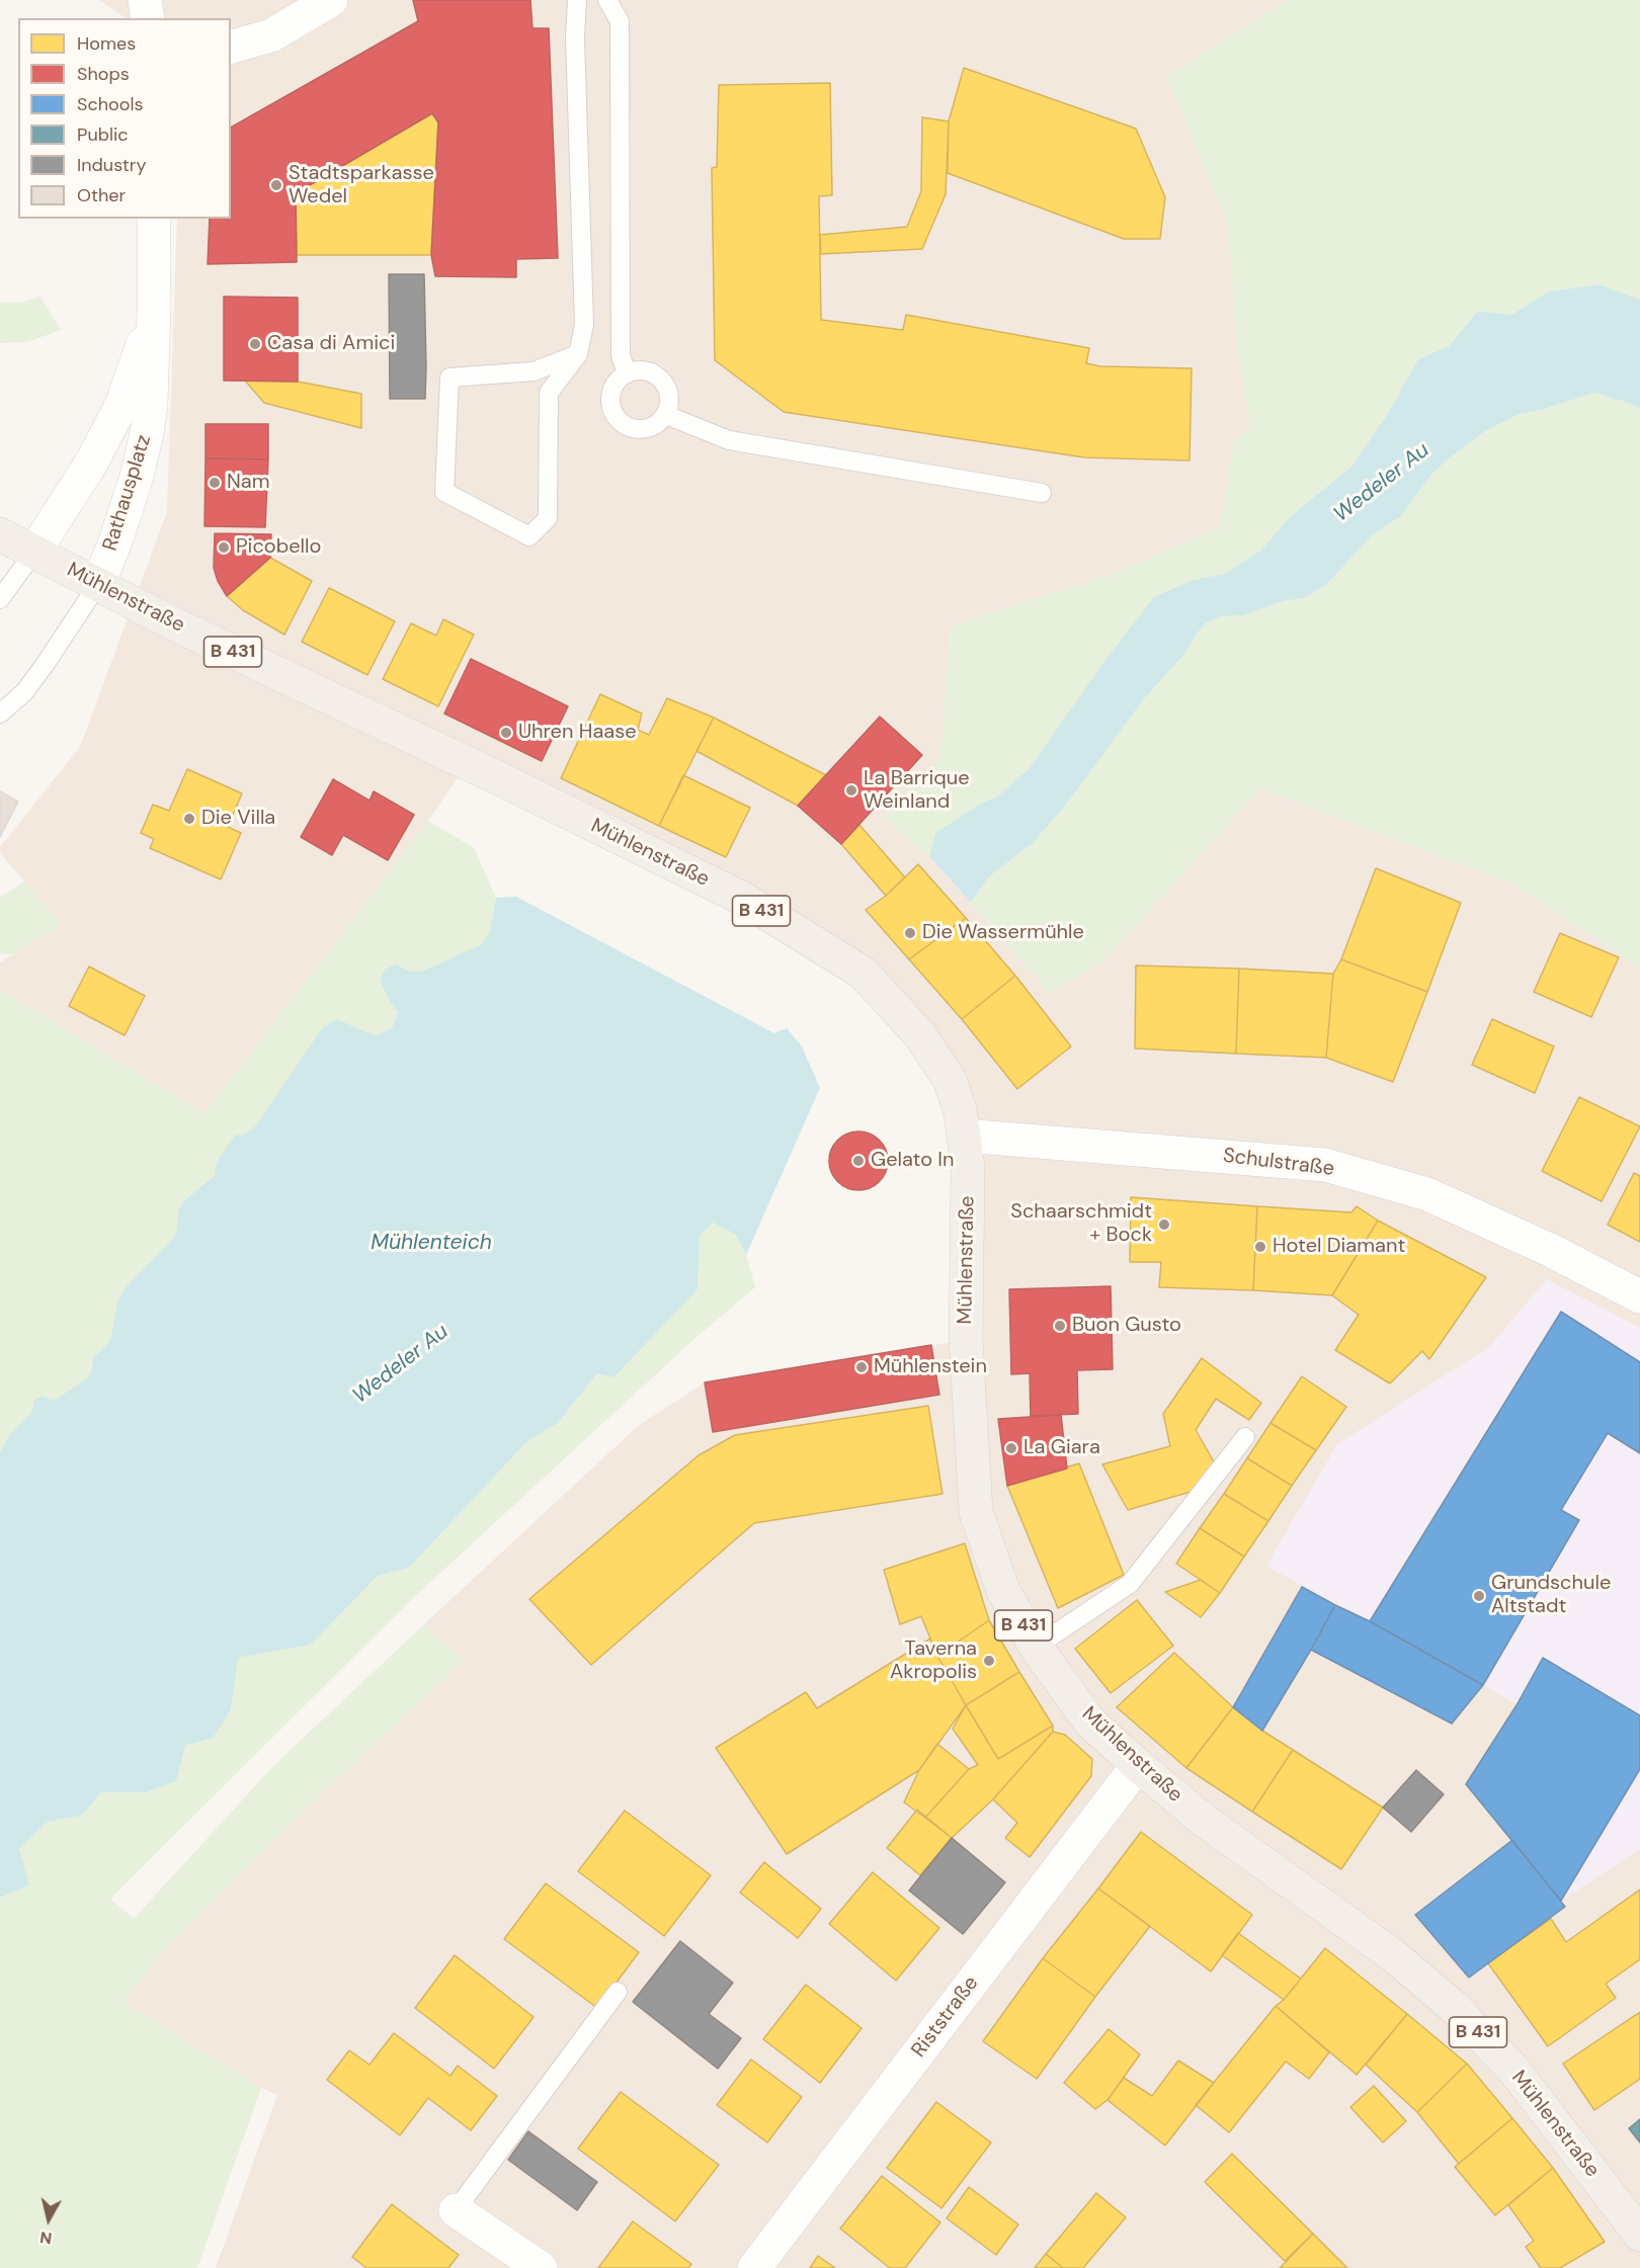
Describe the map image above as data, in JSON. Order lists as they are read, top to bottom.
{
  "streets": {
    "main road": ["Mühlenstraße", "B 431"],
    "street": ["Rathausplatz", "Schulstraße", "Riststraße"]
  },
  "crossings": [
    ["Rathausplatz", "Mühlenstraße"],
    ["Rathausplatz", "B 431"],
    ["Mühlenstraße", "B 431"],
    ["Mühlenstraße", "Schulstraße"],
    ["Mühlenstraße", "Riststraße"]
  ],
  "water": ["Wedeler Au", "Mühlenteich"],
  "places": [
    "Stadtsparkasse Wedel",
    "Casa di Amici",
    "Nam",
    "Picobello",
    "Uhren Haase",
    "La Barrique Weinland",
    "Die Villa",
    "Die Wassermühle",
    "Gelato In",
    "Schaarschmidt + Bock",
    "Hotel Diamant",
    "Buon Gusto",
    "Mühlenstein",
    "La Giara",
    "Grundschule Altstadt",
    "Taverna Akropolis"
  ],
  "legend": [
    "Homes",
    "Shops",
    "Schools",
    "Public",
    "Industry",
    "Other"
  ],
  "north": "bottom"
}
